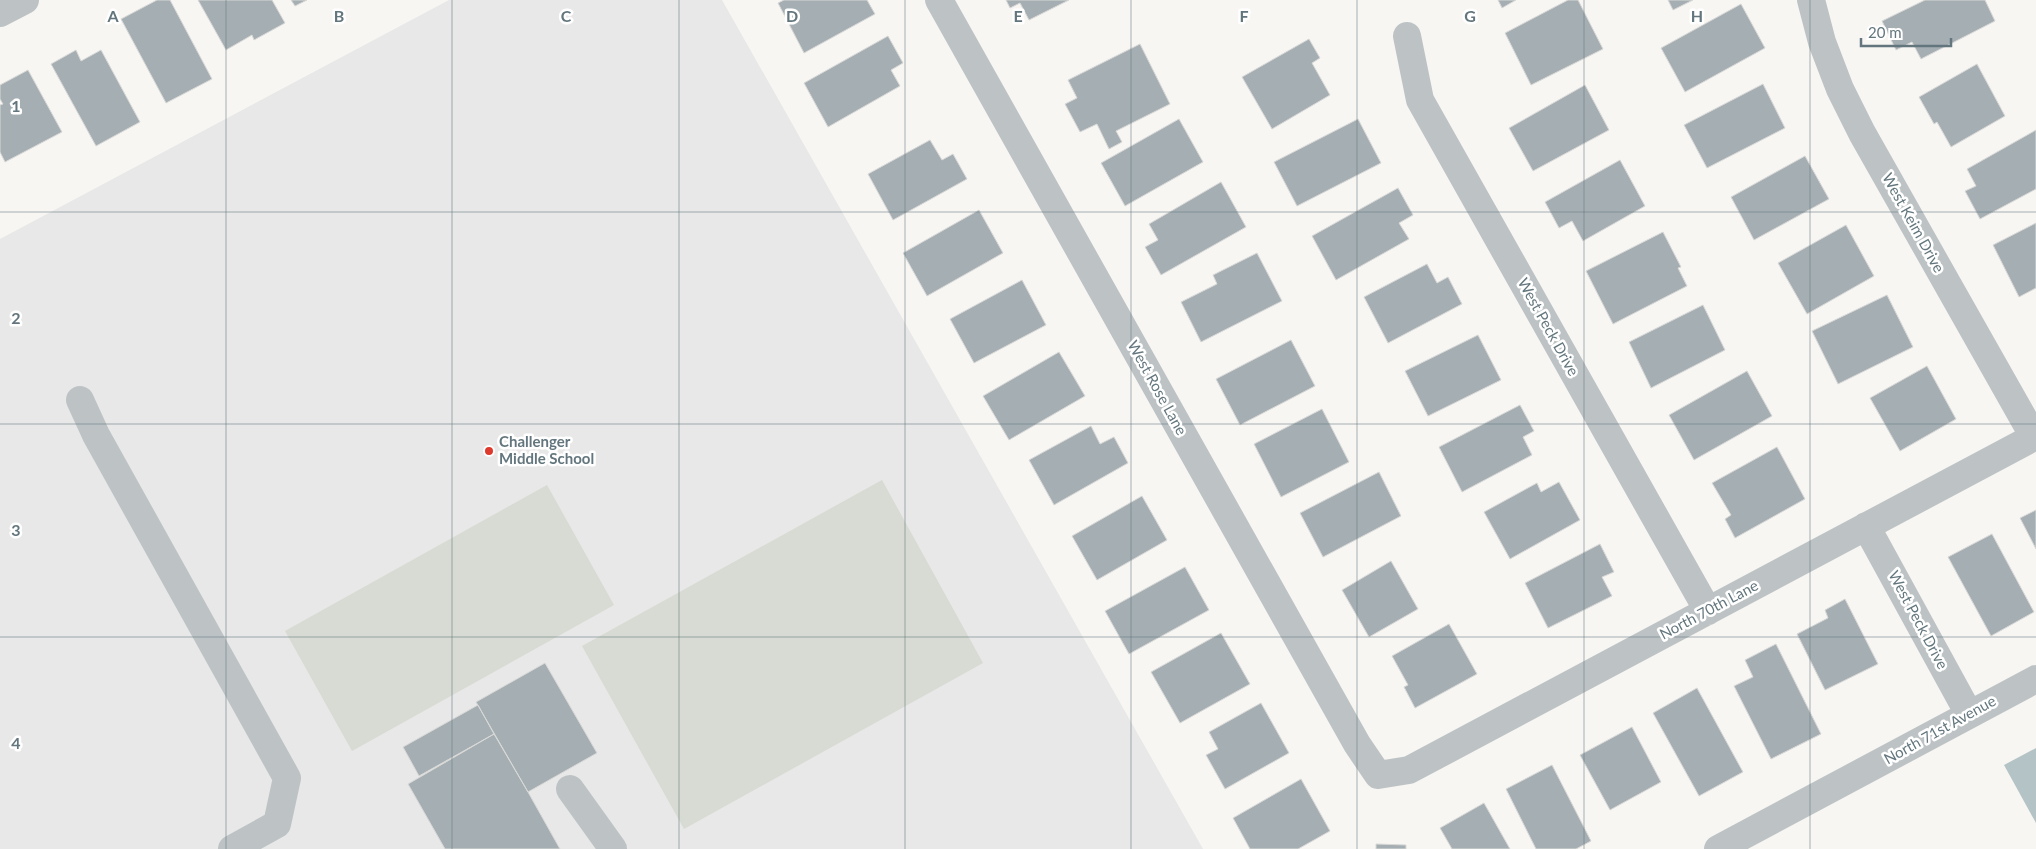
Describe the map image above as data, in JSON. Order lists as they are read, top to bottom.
{
  "streets": {
    "street": [
      "West Keim Drive",
      "West Peck Drive",
      "West Rose Lane",
      "North 70th Lane",
      "North 71st Avenue"
    ]
  },
  "crossings": [
    ["West Keim Drive", "North 70th Lane"],
    ["West Peck Drive", "North 70th Lane"],
    ["West Peck Drive", "North 71st Avenue"],
    ["West Rose Lane", "North 70th Lane"]
  ],
  "places": ["Challenger Middle School"],
  "scale_bar": "20 m",
  "grid": {
    "columns": [
      "A",
      "B",
      "C",
      "D",
      "E",
      "F",
      "G",
      "H"
    ],
    "rows": [
      "1",
      "2",
      "3",
      "4"
    ]
  }
}
